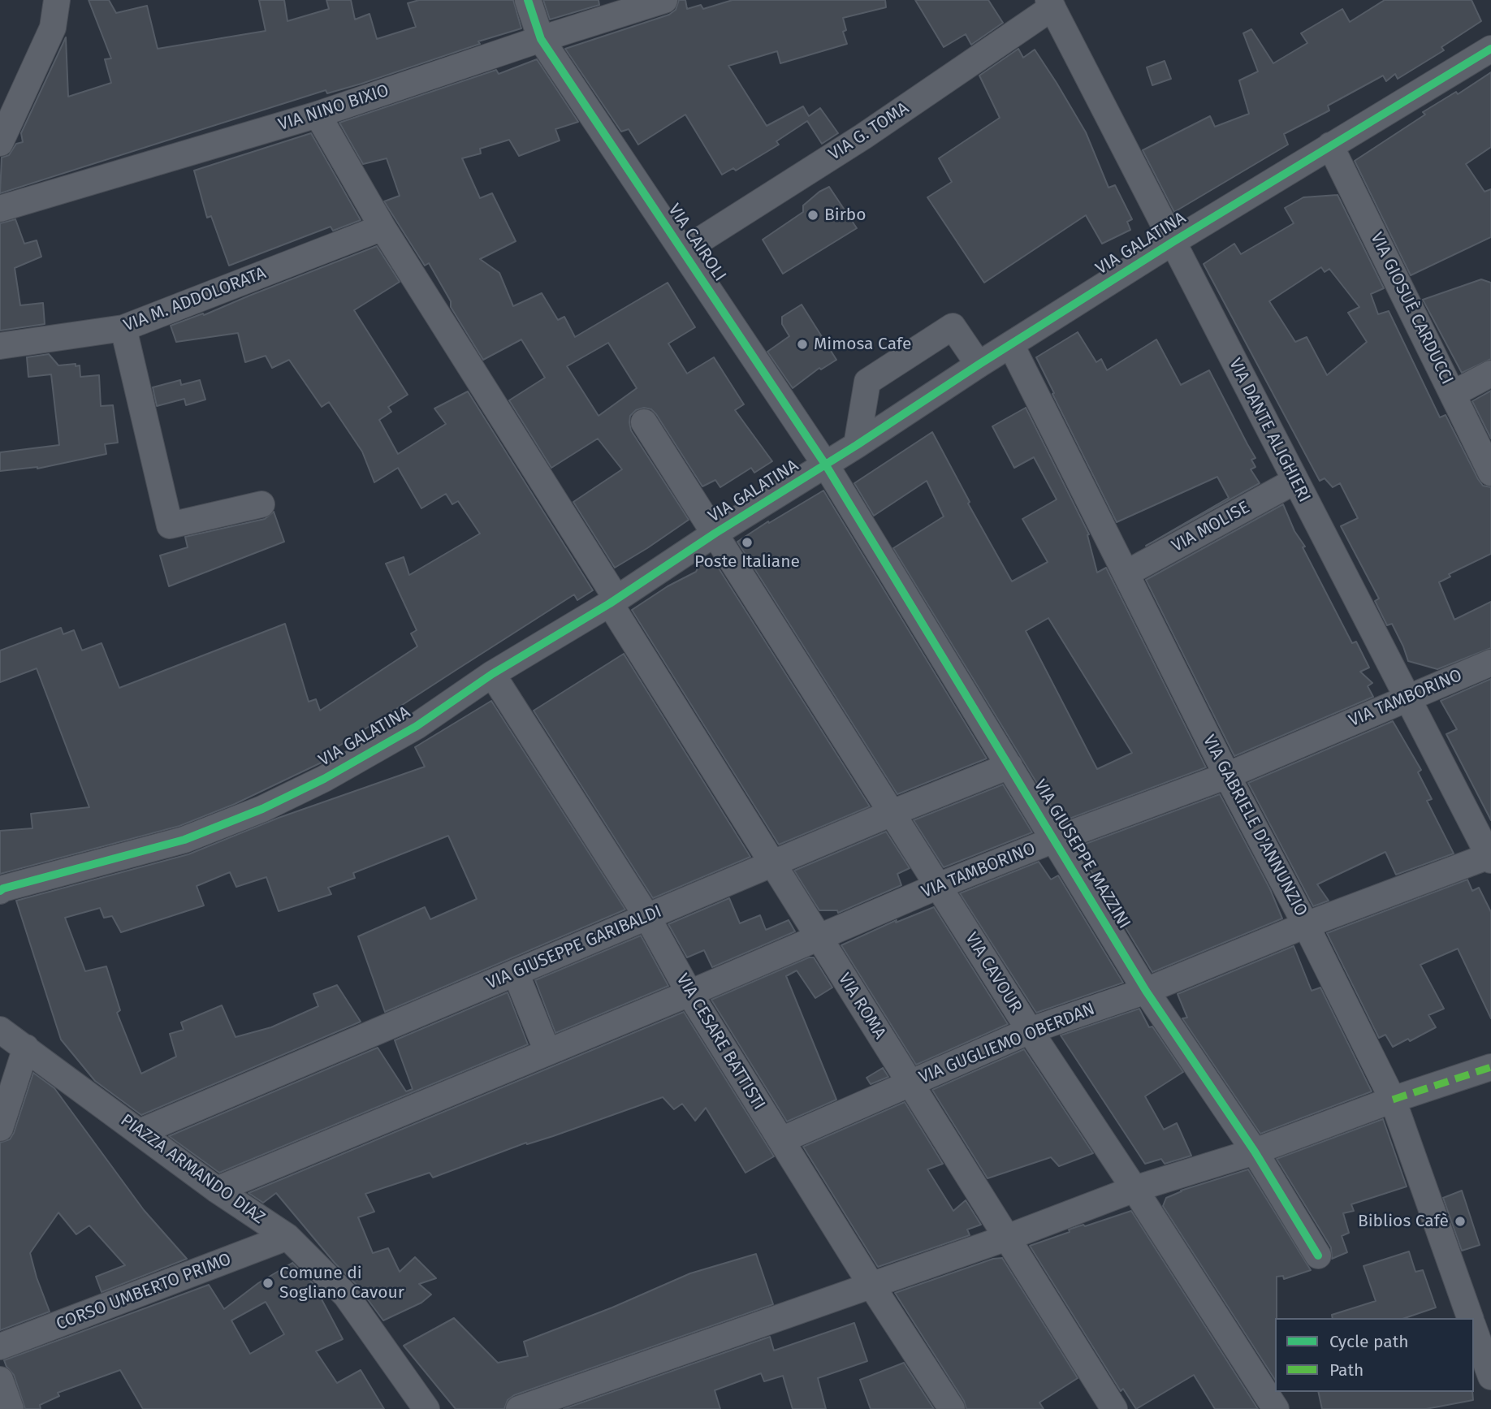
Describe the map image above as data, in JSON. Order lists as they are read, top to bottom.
{
  "streets": {
    "street": [
      "VIA NINO BIXIO",
      "VIA G. TOMA",
      "VIA CAIROLI",
      "VIA GALATINA",
      "VIA M. ADDOLORATA",
      "VIA GIOSUÈ CARDUCCI",
      "VIA DANTE ALIGHIERI",
      "VIA MOLISE",
      "VIA TAMBORINO",
      "VIA GABRIELE D'ANNUNZIO",
      "VIA GIUSEPPE MAZZINI",
      "VIA GIUSEPPE GARIBALDI",
      "VIA CAVOUR",
      "VIA ROMA",
      "VIA CESARE BATTISTI",
      "VIA GUGLIEMO OBERDAN",
      "PIAZZA ARMANDO DIAZ",
      "CORSO UMBERTO PRIMO"
    ]
  },
  "crossings": [
    ["VIA NINO BIXIO", "VIA CAIROLI"],
    ["VIA NINO BIXIO", "VIA ROMA"],
    ["VIA G. TOMA", "VIA CAIROLI"],
    ["VIA G. TOMA", "VIA DANTE ALIGHIERI"],
    ["VIA CAIROLI", "VIA GALATINA"],
    ["VIA CAIROLI", "VIA GIUSEPPE MAZZINI"],
    ["VIA GALATINA", "VIA GIOSUÈ CARDUCCI"],
    ["VIA GALATINA", "VIA DANTE ALIGHIERI"],
    ["VIA GALATINA", "VIA GABRIELE D'ANNUNZIO"],
    ["VIA GALATINA", "VIA GIUSEPPE MAZZINI"],
    ["VIA GALATINA", "VIA CAVOUR"],
    ["VIA GALATINA", "VIA ROMA"],
    ["VIA GALATINA", "VIA CESARE BATTISTI"],
    ["VIA M. ADDOLORATA", "VIA ROMA"],
    ["VIA DANTE ALIGHIERI", "VIA MOLISE"],
    ["VIA DANTE ALIGHIERI", "VIA TAMBORINO"],
    ["VIA DANTE ALIGHIERI", "VIA GUGLIEMO OBERDAN"],
    ["VIA MOLISE", "VIA GABRIELE D'ANNUNZIO"],
    ["VIA TAMBORINO", "VIA GABRIELE D'ANNUNZIO"],
    ["VIA TAMBORINO", "VIA GIUSEPPE MAZZINI"],
    ["VIA TAMBORINO", "VIA CAVOUR"],
    ["VIA TAMBORINO", "VIA ROMA"],
    ["VIA TAMBORINO", "VIA CESARE BATTISTI"],
    ["VIA TAMBORINO", "PIAZZA ARMANDO DIAZ"],
    ["VIA GABRIELE D'ANNUNZIO", "VIA GUGLIEMO OBERDAN"],
    ["VIA GIUSEPPE MAZZINI", "VIA GIUSEPPE GARIBALDI"],
    ["VIA GIUSEPPE MAZZINI", "VIA GUGLIEMO OBERDAN"],
    ["VIA GIUSEPPE GARIBALDI", "VIA CAVOUR"],
    ["VIA GIUSEPPE GARIBALDI", "VIA ROMA"],
    ["VIA GIUSEPPE GARIBALDI", "VIA CESARE BATTISTI"],
    ["VIA GIUSEPPE GARIBALDI", "PIAZZA ARMANDO DIAZ"],
    ["VIA CAVOUR", "VIA GUGLIEMO OBERDAN"],
    ["VIA ROMA", "VIA GUGLIEMO OBERDAN"],
    ["VIA CESARE BATTISTI", "VIA GUGLIEMO OBERDAN"],
    ["PIAZZA ARMANDO DIAZ", "CORSO UMBERTO PRIMO"]
  ],
  "places": [
    "Birbo",
    "Mimosa Cafe",
    "Poste Italiane",
    "Biblios Cafè",
    "Comune di Sogliano Cavour"
  ],
  "legend": ["Cycle path", "Path"]
}
